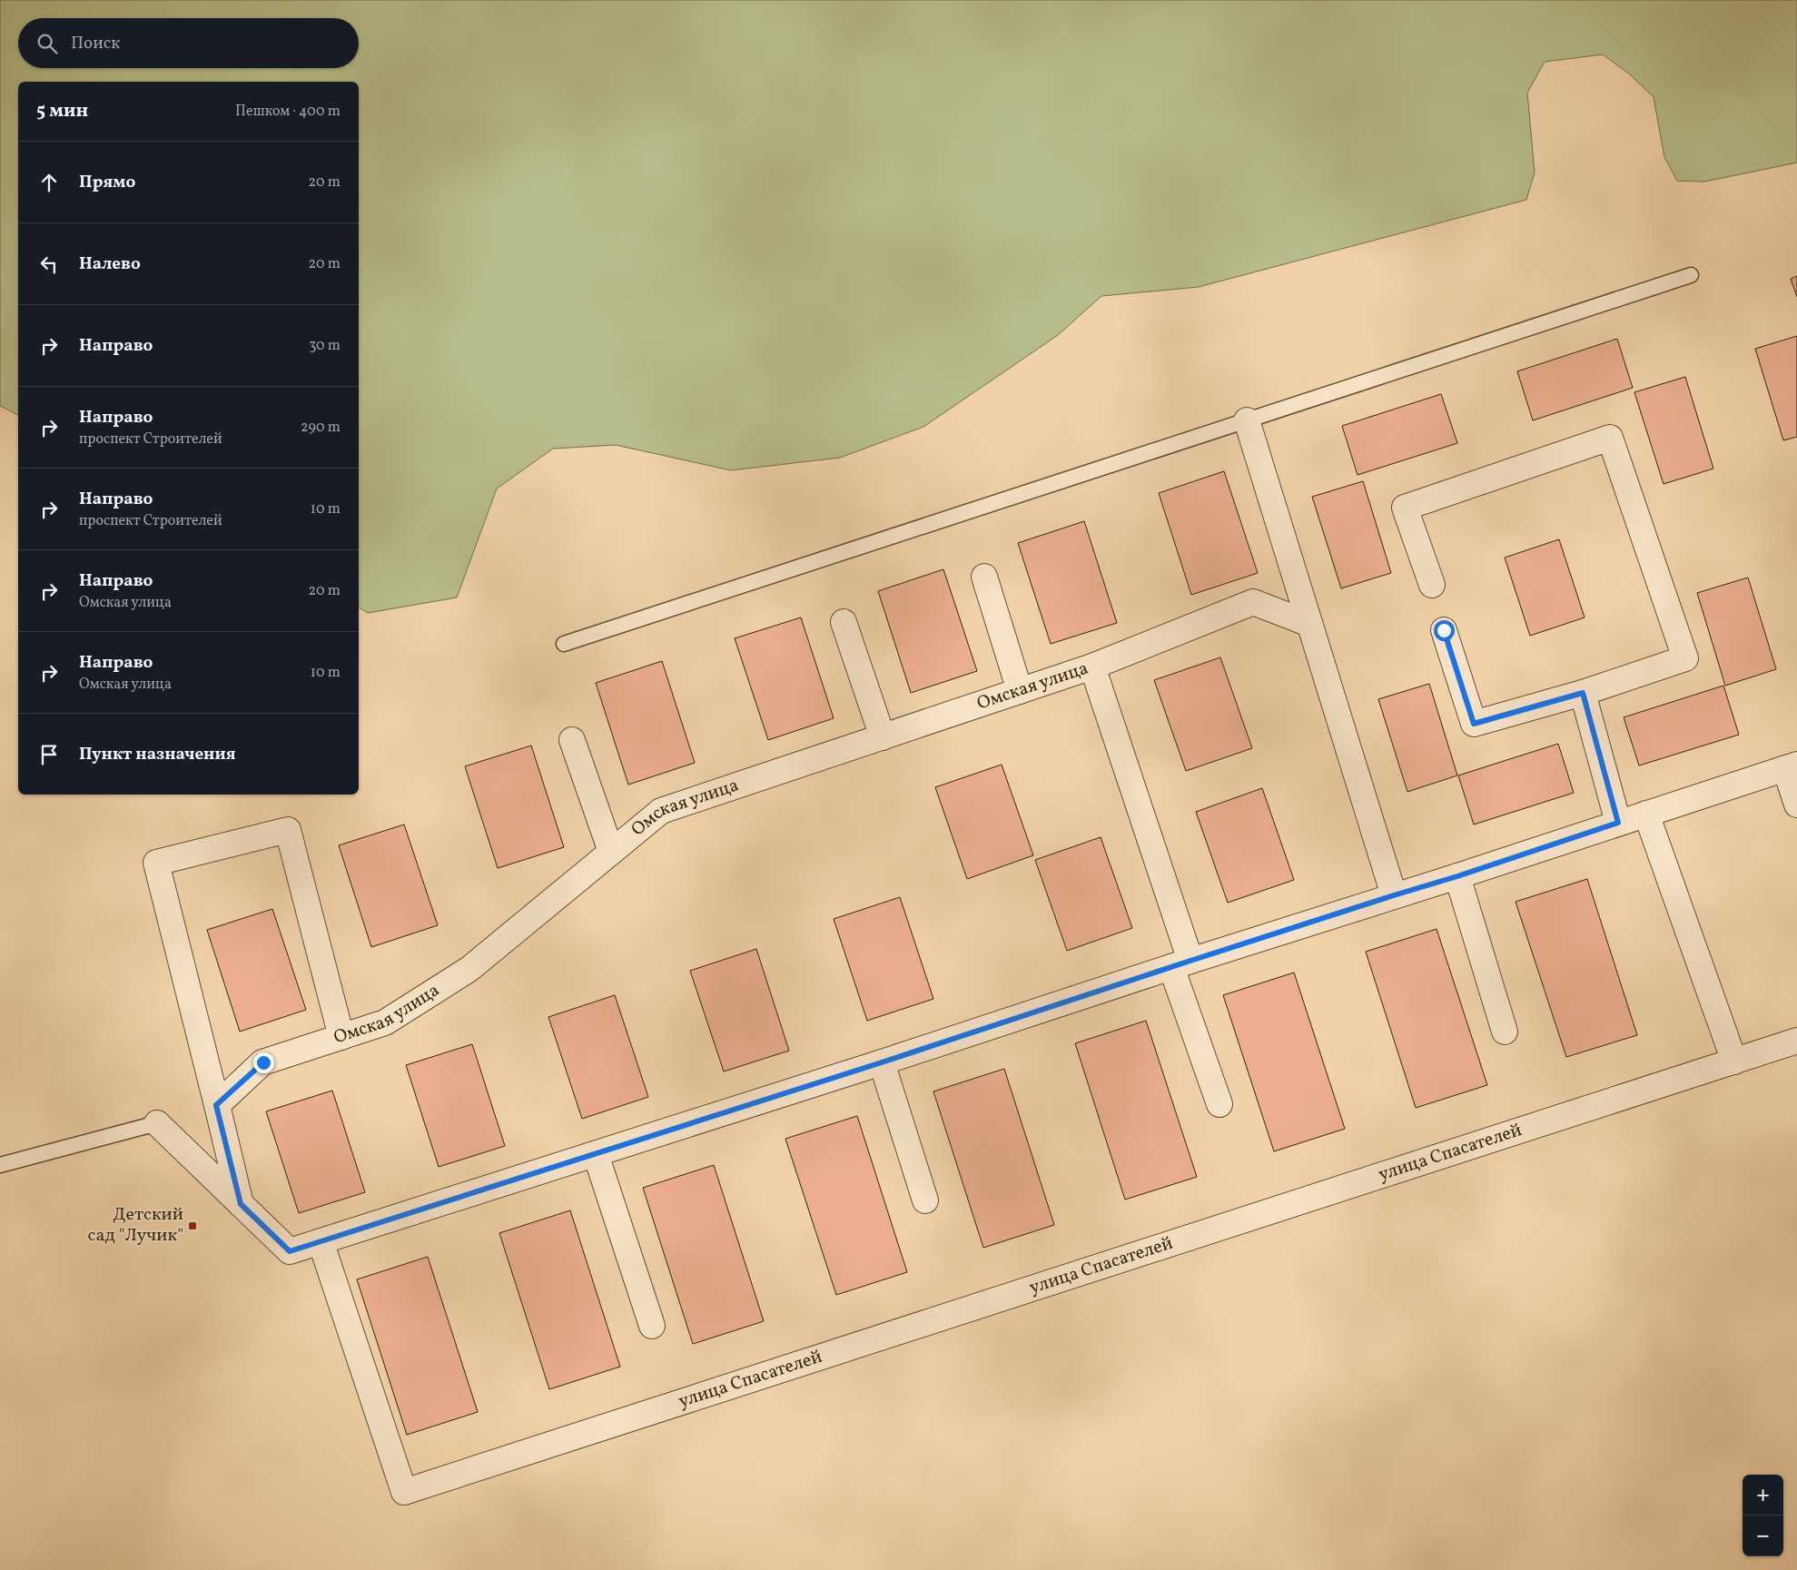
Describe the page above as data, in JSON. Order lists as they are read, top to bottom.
{
  "streets": {
    "street": ["Омская улица", "улица Спасателей"]
  },
  "places": {
    "transit": ["Детский сад \"Лучик\""]
  },
  "page": {
    "search": "Поиск",
    "heading": ["5 мин", "Пешком · 400 m"],
    "list": [
      ["Прямо", "20 m"],
      ["Налево", "20 m"],
      ["Направо", "30 m"],
      ["Направо", "проспект Строителей", "290 m"],
      ["Направо", "проспект Строителей", "10 m"],
      ["Направо", "Омская улица", "20 m"],
      ["Направо", "Омская улица", "10 m"],
      "Пункт назначения"
    ],
    "map_buttons": ["+", "−"]
  }
}
